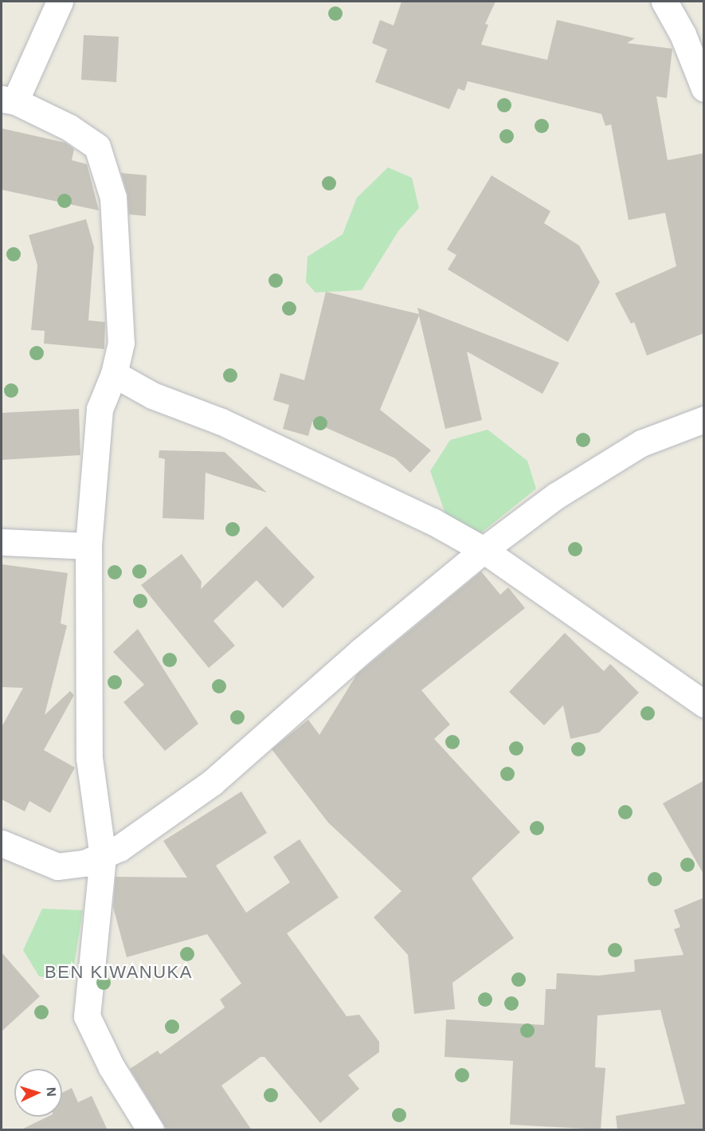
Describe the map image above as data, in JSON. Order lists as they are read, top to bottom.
{
  "districts": ["BEN KIWANUKA"],
  "north": "right"
}
